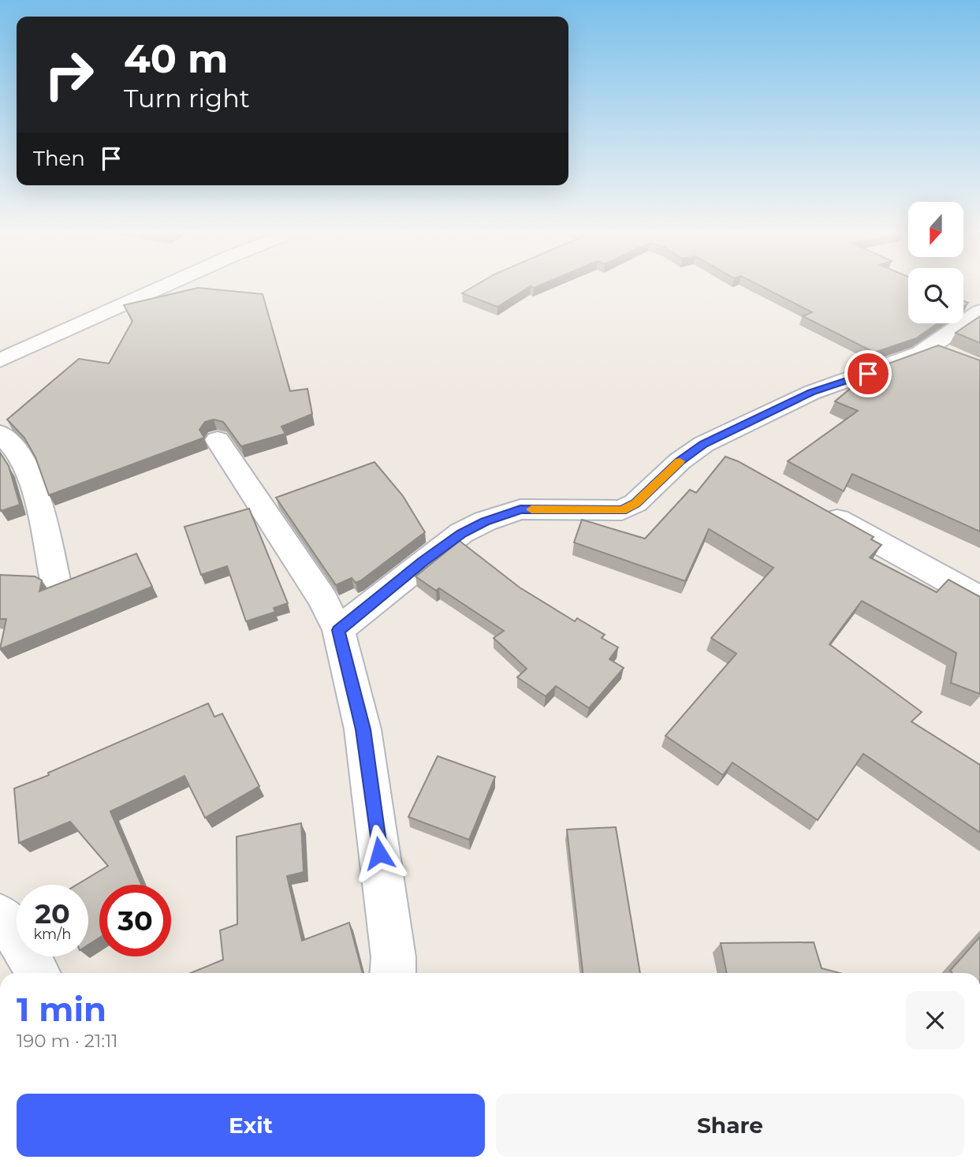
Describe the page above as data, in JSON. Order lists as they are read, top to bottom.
{
  "north": "bottom",
  "page": {
    "turn": ["40 m", "Turn right"],
    "then": "Then",
    "speed": "20 km/h",
    "limit": "30",
    "heading": ["1 min", "190 m · 21:11"],
    "buttons": ["Exit", "Share"]
  }
}
